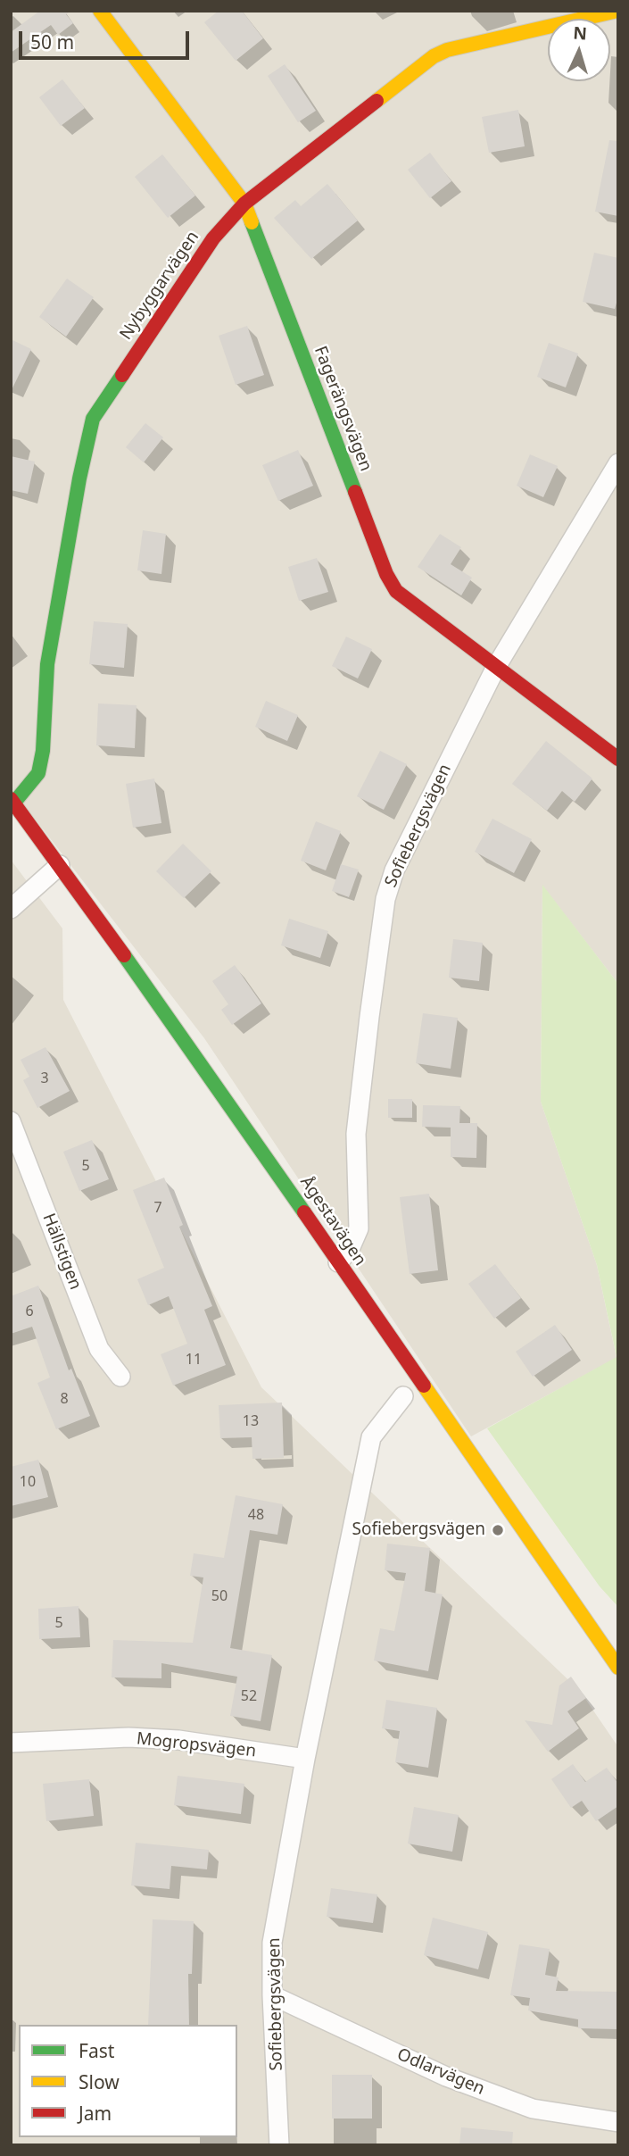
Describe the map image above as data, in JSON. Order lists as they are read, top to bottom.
{
  "streets": {
    "street": [
      "Nybyggarvägen",
      "Fagerängsvägen",
      "Sofiebergsvägen",
      "Ågestavägen",
      "Hällstigen",
      "Mogropsvägen",
      "Odlarvägen"
    ]
  },
  "crossings": [
    ["Nybyggarvägen", "Fagerängsvägen"],
    ["Nybyggarvägen", "Ågestavägen"],
    ["Fagerängsvägen", "Sofiebergsvägen"],
    ["Sofiebergsvägen", "Ågestavägen"],
    ["Sofiebergsvägen", "Mogropsvägen"],
    ["Sofiebergsvägen", "Odlarvägen"]
  ],
  "places": ["Sofiebergsvägen"],
  "house_numbers": [
    "3",
    "5",
    "7",
    "6",
    "11",
    "8",
    "13",
    "10",
    "48",
    "50",
    "5",
    "52"
  ],
  "legend": ["Fast", "Slow", "Jam"],
  "scale_bar": "50 m",
  "north": "top"
}
